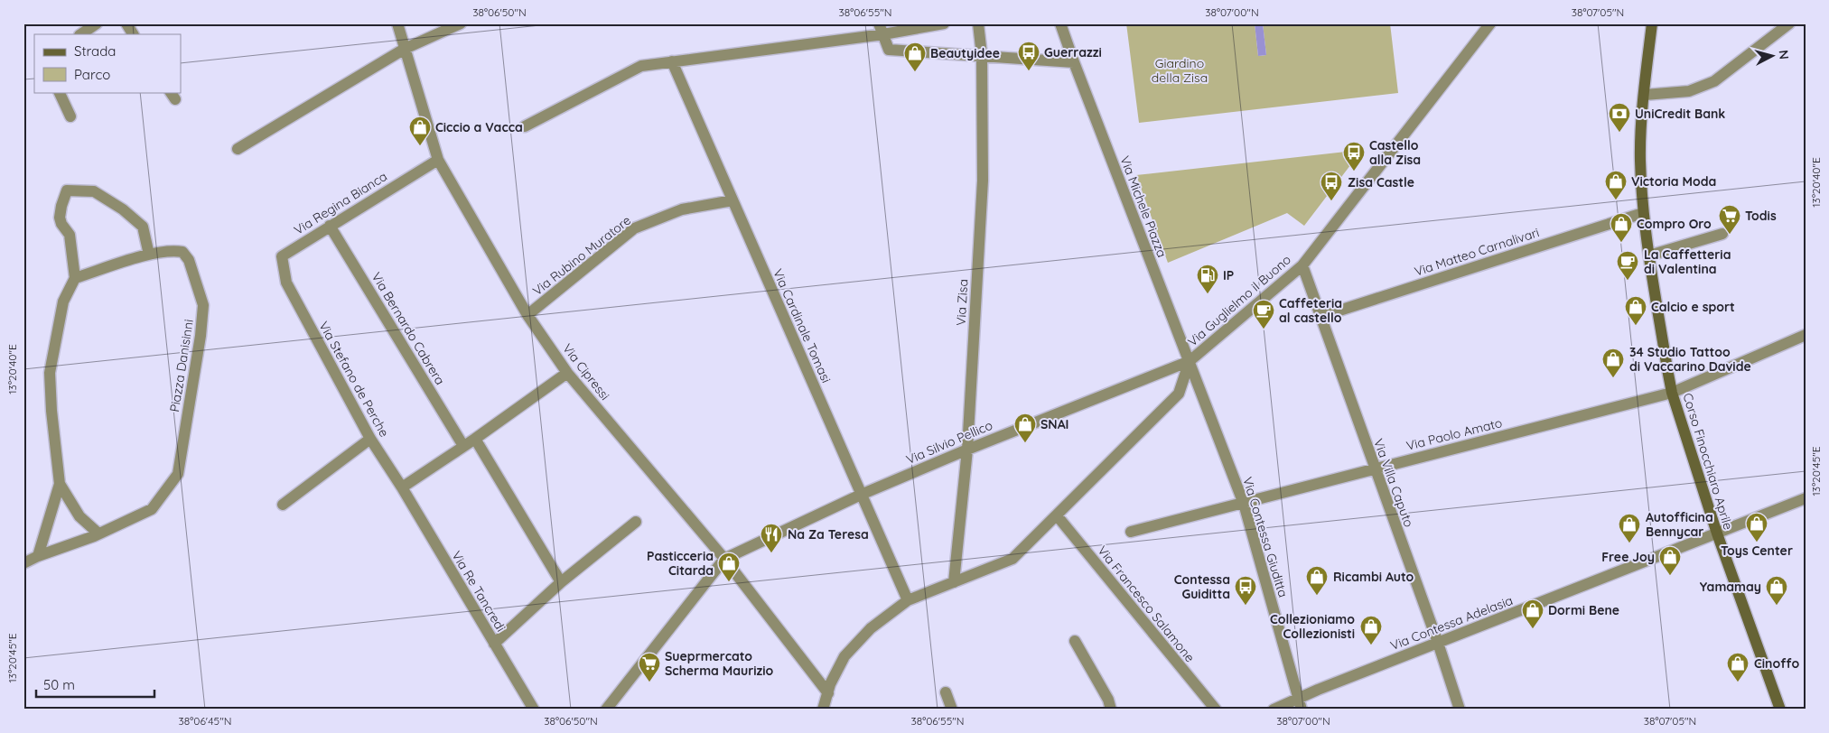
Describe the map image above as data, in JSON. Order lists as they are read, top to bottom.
{
  "streets": {
    "street": [
      "Via Regina Bianca",
      "Via Michele Piazza",
      "Via Matteo Carnalivari",
      "Via Rubino Muratore",
      "Via Guglielmo il Buono",
      "Via Zisa",
      "Via Cardinale Tomasi",
      "Via Bernardo Cabrera",
      "Piazza Danisinni",
      "Via Cipressi",
      "Via Stefano de Perche",
      "Via Paolo Amato",
      "Via Silvio Pellico",
      "Corso Finocchiaro Aprile",
      "Via Villa Caputo",
      "Via Contessa Giuditta",
      "Via Re Tancredi",
      "Via Francesco Salamone",
      "Via Contessa Adelasia"
    ]
  },
  "crossings": [
    ["Via Regina Bianca", "Via Bernardo Cabrera"],
    ["Via Regina Bianca", "Via Cipressi"],
    ["Via Regina Bianca", "Via Stefano de Perche"],
    ["Via Michele Piazza", "Via Guglielmo il Buono"],
    ["Via Michele Piazza", "Via Silvio Pellico"],
    ["Via Michele Piazza", "Via Contessa Giuditta"],
    ["Via Matteo Carnalivari", "Corso Finocchiaro Aprile"],
    ["Via Matteo Carnalivari", "Via Villa Caputo"],
    ["Via Rubino Muratore", "Via Cardinale Tomasi"],
    ["Via Rubino Muratore", "Via Cipressi"],
    ["Via Guglielmo il Buono", "Via Zisa"],
    ["Via Guglielmo il Buono", "Via Cardinale Tomasi"],
    ["Via Guglielmo il Buono", "Via Cipressi"],
    ["Via Guglielmo il Buono", "Via Silvio Pellico"],
    ["Via Guglielmo il Buono", "Via Villa Caputo"],
    ["Via Guglielmo il Buono", "Via Contessa Giuditta"],
    ["Via Guglielmo il Buono", "Via Francesco Salamone"],
    ["Via Zisa", "Via Silvio Pellico"],
    ["Via Cardinale Tomasi", "Via Silvio Pellico"],
    ["Via Cipressi", "Via Silvio Pellico"],
    ["Via Stefano de Perche", "Via Re Tancredi"],
    ["Via Paolo Amato", "Corso Finocchiaro Aprile"],
    ["Via Paolo Amato", "Via Villa Caputo"],
    ["Via Paolo Amato", "Via Contessa Giuditta"],
    ["Via Silvio Pellico", "Via Contessa Giuditta"],
    ["Corso Finocchiaro Aprile", "Via Contessa Adelasia"],
    ["Via Villa Caputo", "Via Contessa Adelasia"],
    ["Via Contessa Giuditta", "Via Contessa Adelasia"]
  ],
  "parks": ["Giardino della Zisa"],
  "places": {
    "bus stop": [
      "Guerrazzi",
      "Castello alla Zisa",
      "Zisa Castle",
      "Contessa Guiditta"
    ],
    "shop": [
      "Beautyidee",
      "Ciccio a Vacca",
      "Victoria Moda",
      "Compro Oro",
      "Calcio e sport",
      "34 Studio Tattoo di Vaccarino Davide",
      "SNAI",
      "Toys Center",
      "Autofficina Bennycar",
      "Free Joy",
      "Pasticceria Citarda",
      "Ricambi Auto",
      "Yamamay",
      "Dormi Bene",
      "Collezioniamo Collezionisti",
      "Cinoffo"
    ],
    "bank": ["UniCredit Bank"],
    "supermarket": ["Todis", "Sueprmercato Scherma Maurizio"],
    "cafe": ["La Caffetteria di Valentina", "Caffeteria al castello"],
    "fuel station": ["IP"],
    "restaurant": ["Na Za Teresa"]
  },
  "legend": ["Strada", "Parco"],
  "scale_bar": "50 m",
  "north": "right",
  "coordinates": [
    "38°06'50\"N",
    "38°06'55\"N",
    "38°07'00\"N",
    "38°07'05\"N",
    "13°20'40\"E",
    "13°20'45\"E",
    "38°06'45\"N"
  ]
}
